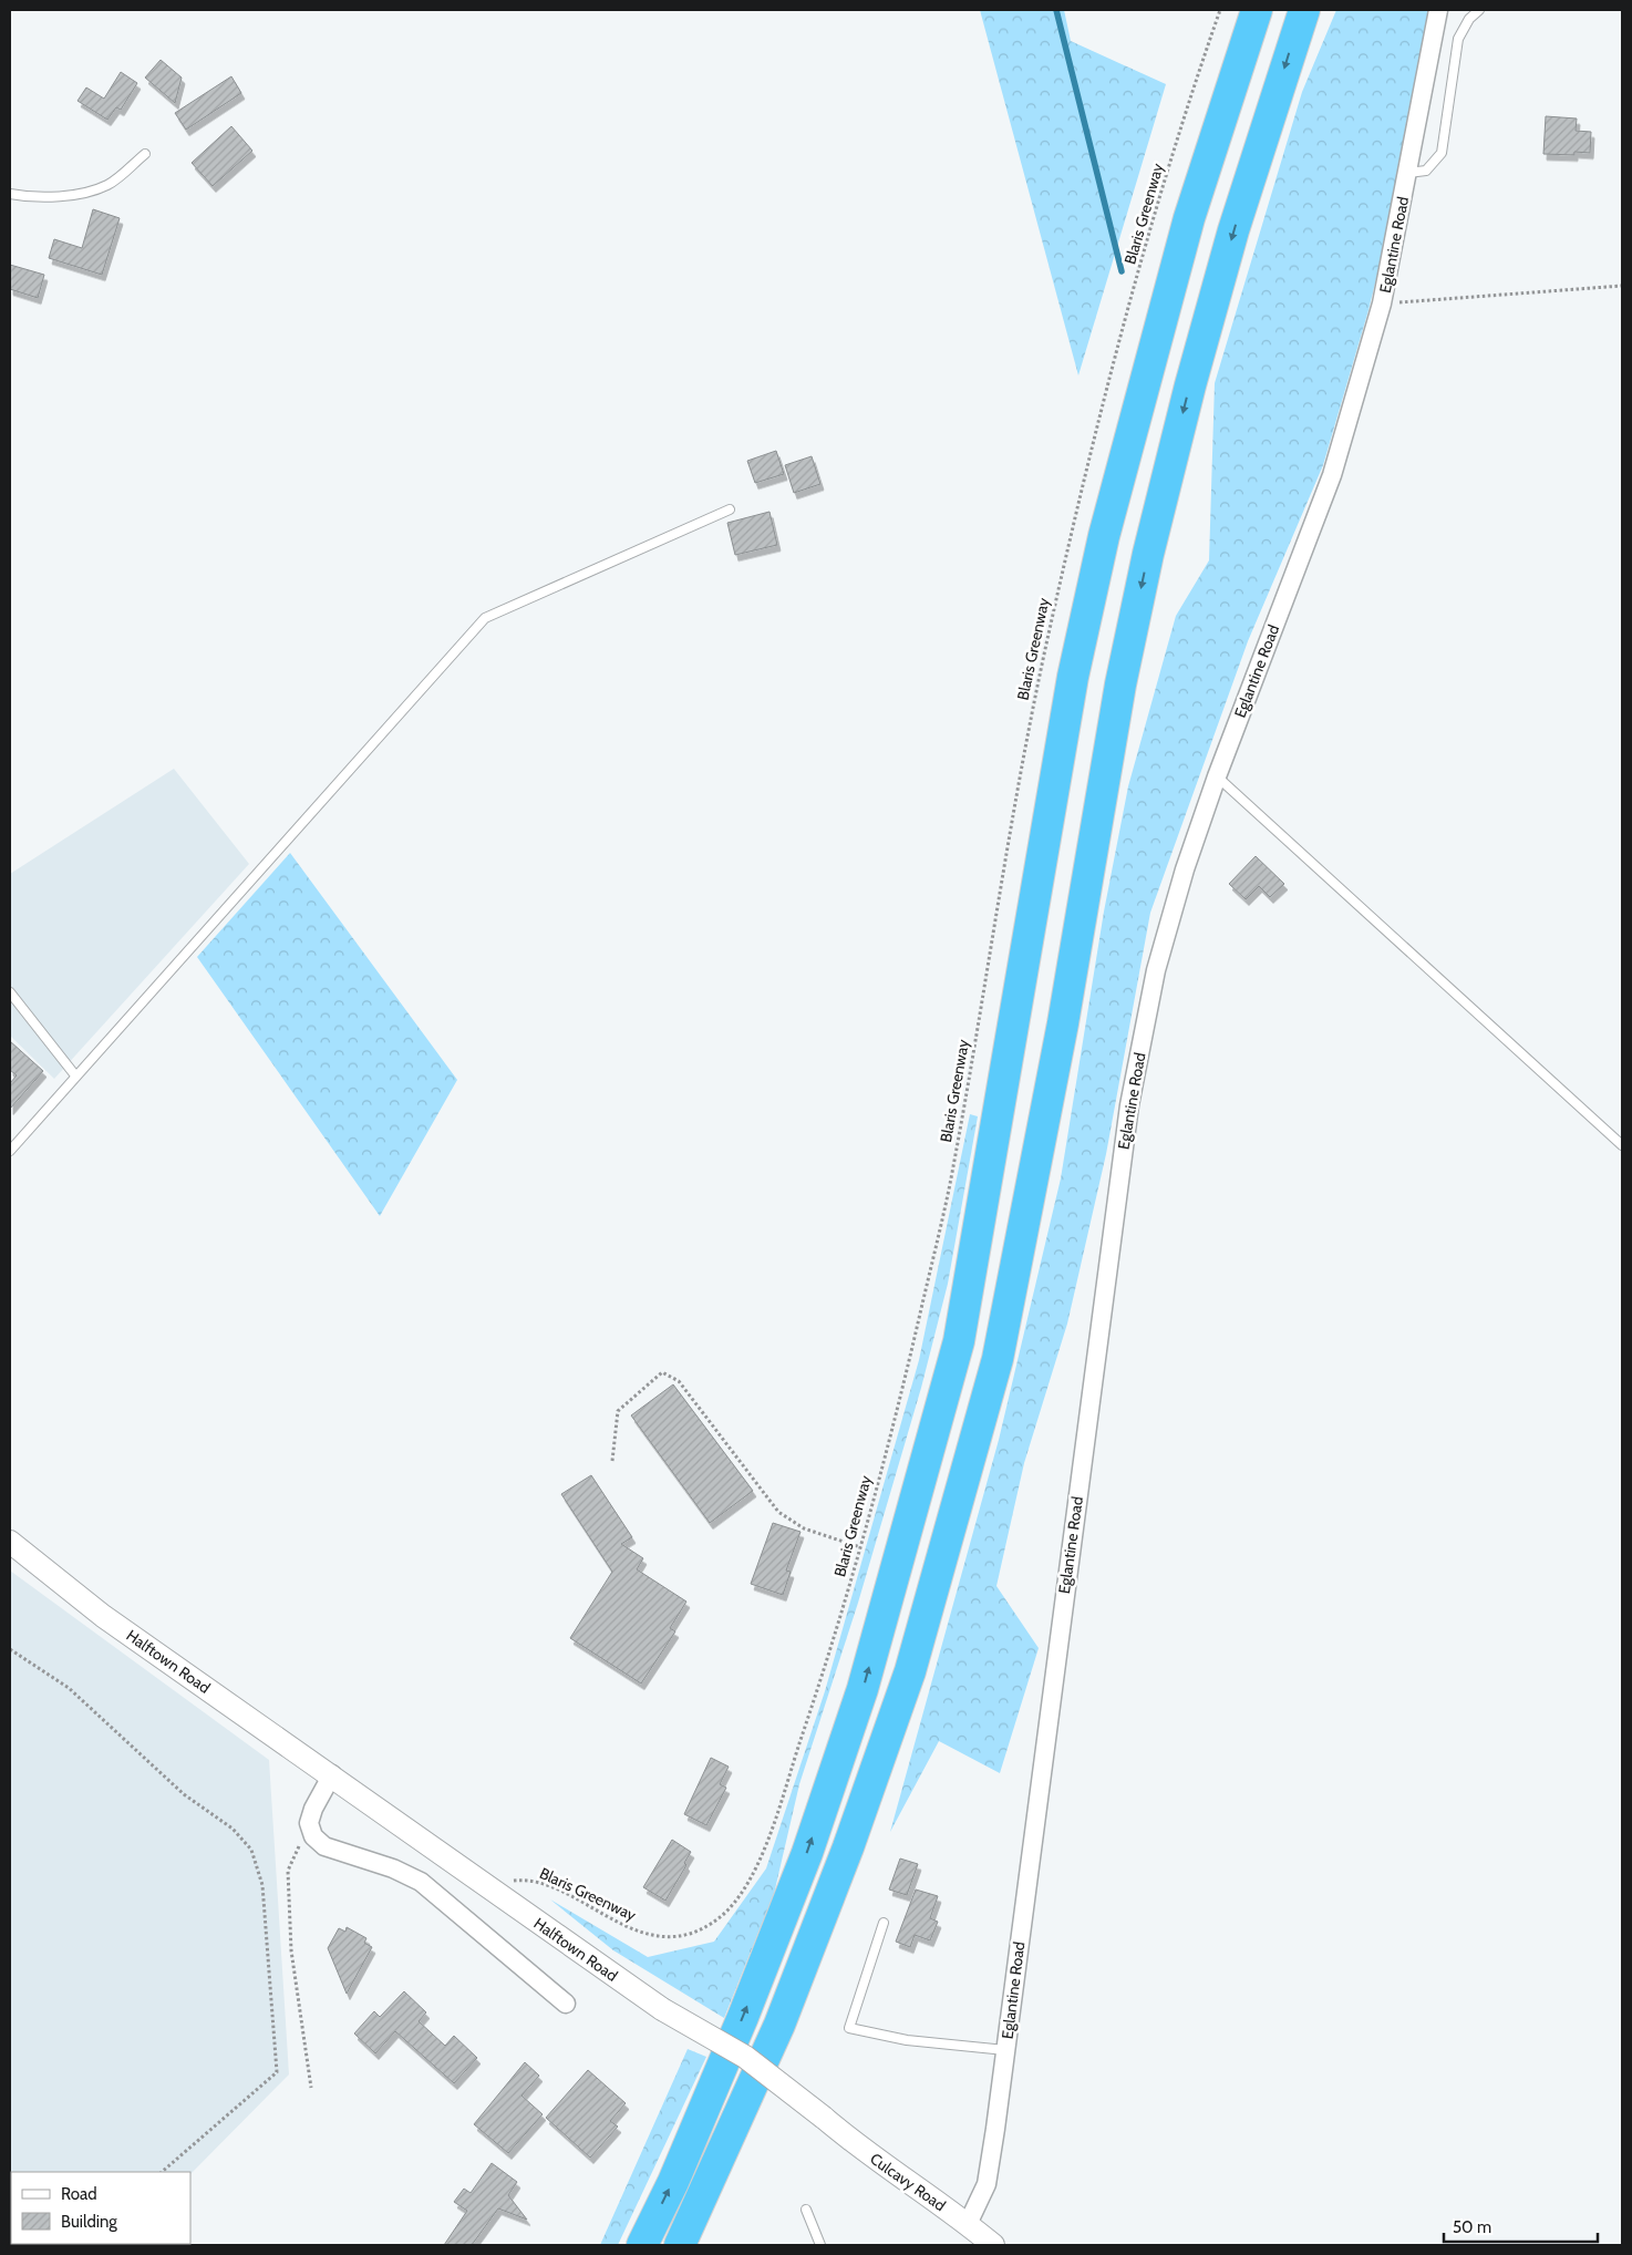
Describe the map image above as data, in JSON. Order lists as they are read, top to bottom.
{
  "streets": {
    "street": ["Eglantine Road", "Halftown Road", "Culcavy Road"],
    "path": ["Blaris Greenway"]
  },
  "crossings": [
    ["Blaris Greenway", "Halftown Road"],
    ["Eglantine Road", "Culcavy Road"],
    ["Halftown Road", "Culcavy Road"]
  ],
  "legend": ["Road", "Building"],
  "scale_bar": "50 m"
}
